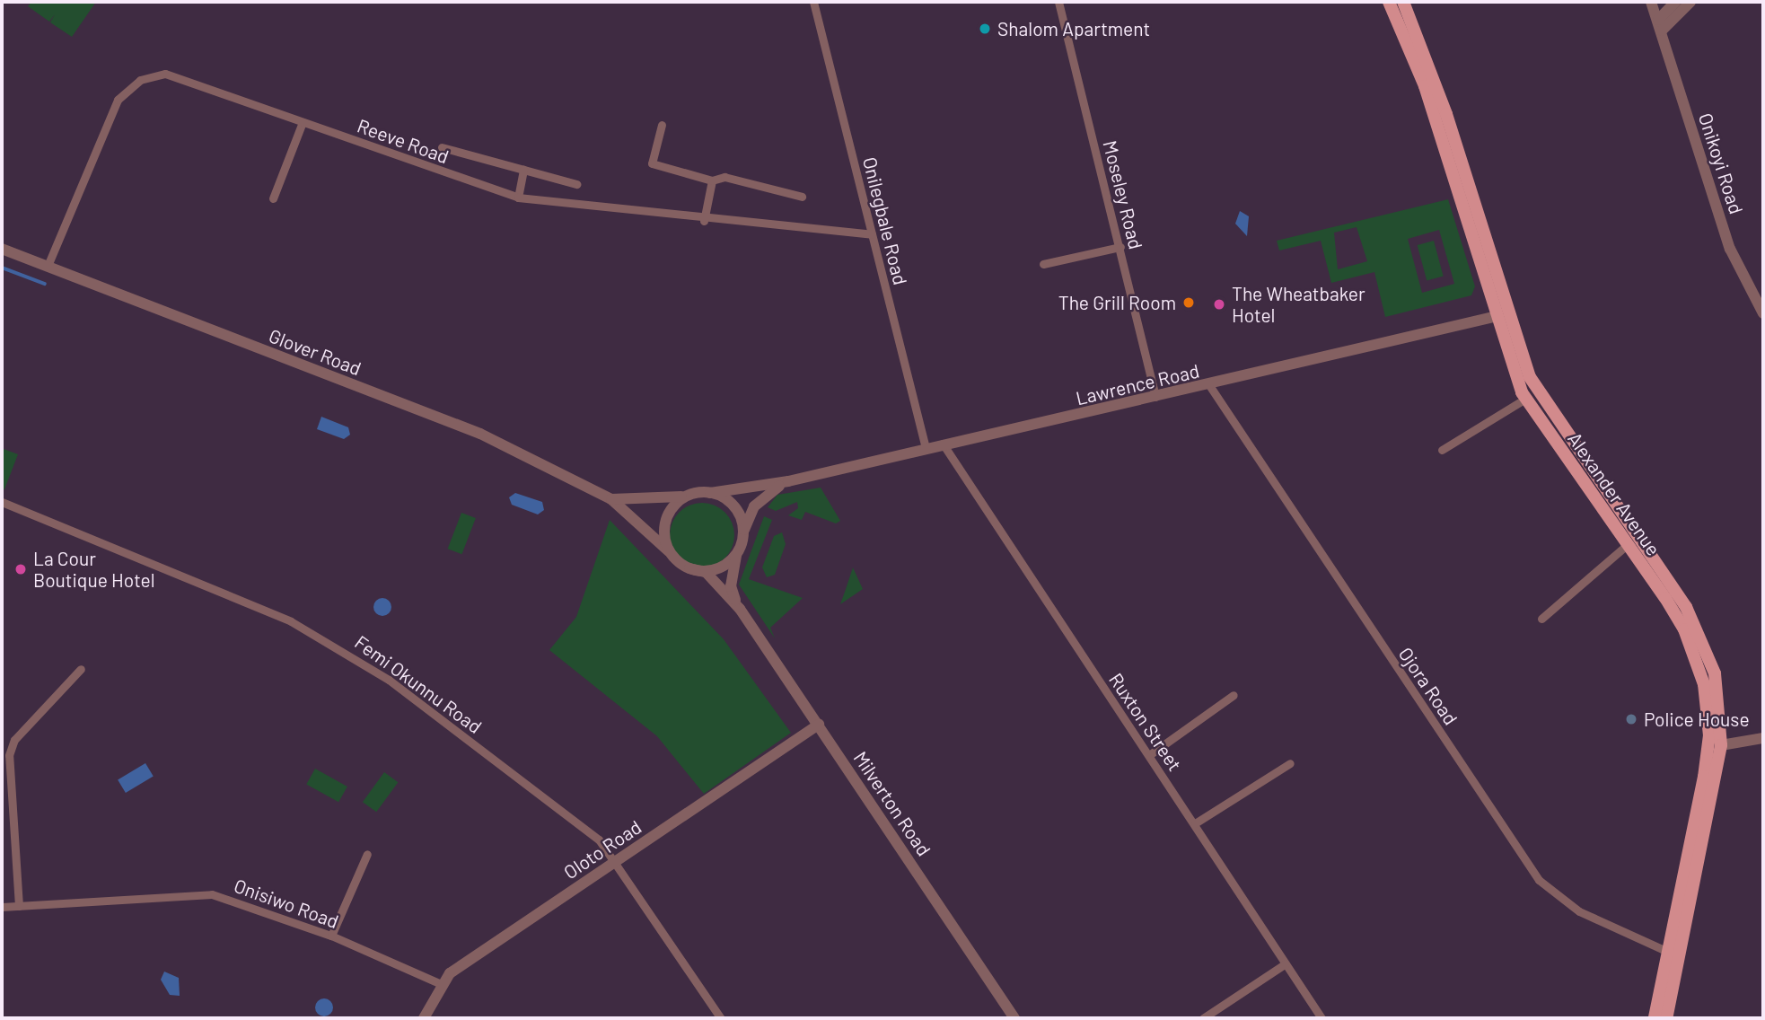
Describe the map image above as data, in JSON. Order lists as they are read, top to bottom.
{
  "streets": {
    "main road": ["Alexander Avenue"],
    "street": [
      "Reeve Road",
      "Onikoyi Road",
      "Moseley Road",
      "Onilegbale Road",
      "Glover Road",
      "Lawrence Road",
      "Femi Okunnu Road",
      "Ojora Road",
      "Ruxton Street",
      "Milverton Road",
      "Oloto Road",
      "Onisiwo Road"
    ]
  },
  "crossings": [
    ["Reeve Road", "Onilegbale Road"],
    ["Reeve Road", "Glover Road"],
    ["Moseley Road", "Lawrence Road"],
    ["Onilegbale Road", "Lawrence Road"],
    ["Glover Road", "Lawrence Road"],
    ["Glover Road", "Milverton Road"],
    ["Lawrence Road", "Alexander Avenue"],
    ["Lawrence Road", "Ojora Road"],
    ["Lawrence Road", "Ruxton Street"],
    ["Lawrence Road", "Milverton Road"],
    ["Alexander Avenue", "Ojora Road"],
    ["Femi Okunnu Road", "Oloto Road"],
    ["Milverton Road", "Oloto Road"],
    ["Oloto Road", "Onisiwo Road"]
  ],
  "places": [
    "Shalom Apartment",
    "The Grill Room",
    "The Wheatbaker Hotel",
    "La Cour Boutique Hotel",
    "Police House"
  ]
}
